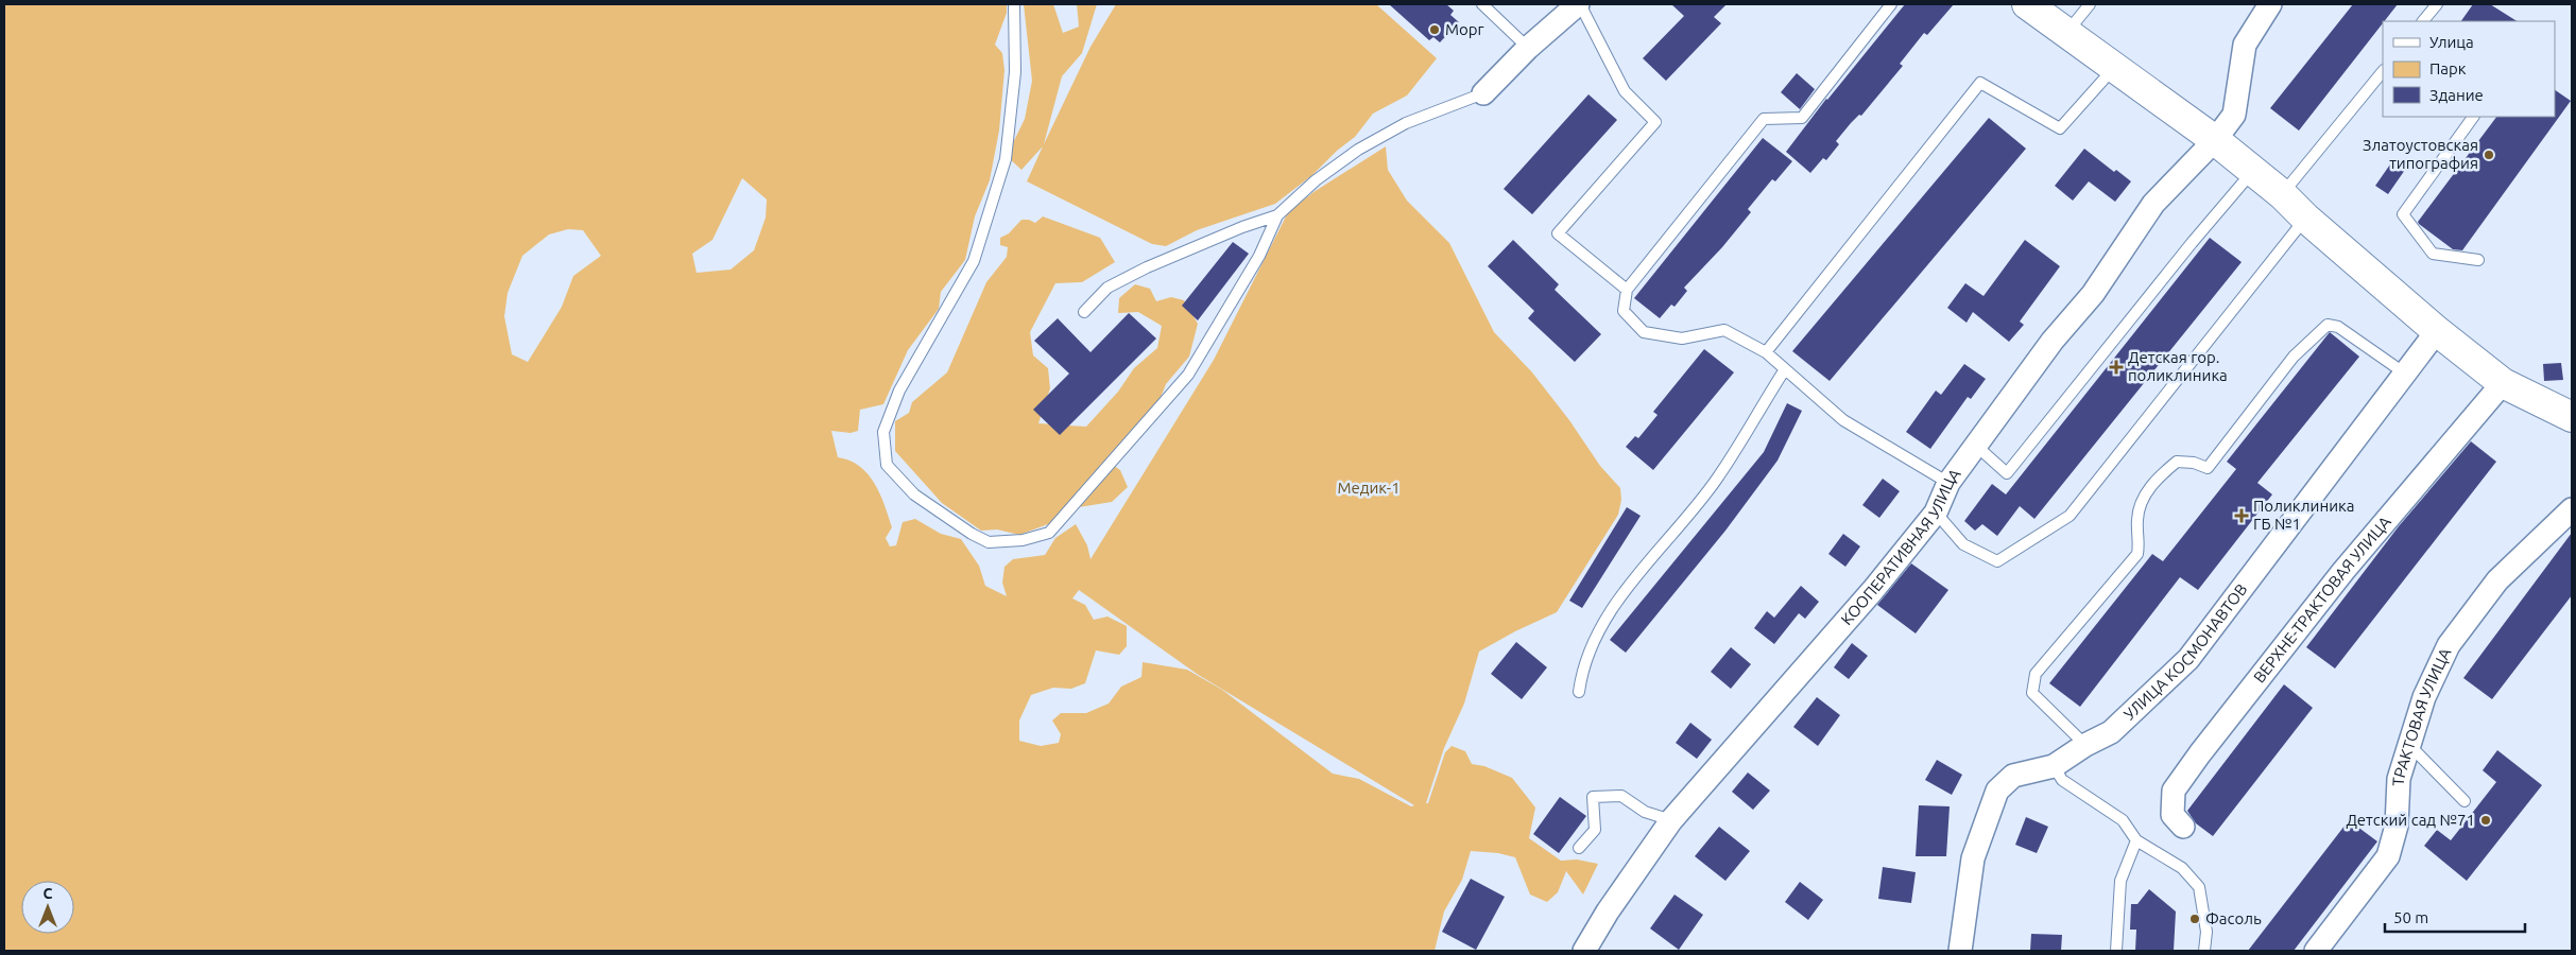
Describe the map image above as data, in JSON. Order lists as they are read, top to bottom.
{
  "streets": {
    "street": [
      "КООПЕРАТИВНАЯ УЛИЦА",
      "ВЕРХНЕ-ТРАКТОВАЯ УЛИЦА",
      "УЛИЦА КОСМОНАВТОВ",
      "ТРАКТОВАЯ УЛИЦА"
    ]
  },
  "parks": ["Медик-1"],
  "places": {
    "other": [
      "Морг",
      "Златоустовская типография",
      "Детский сад №71",
      "Фасоль"
    ],
    "health": ["Детская гор. поликлиника", "Поликлиника ГБ №1"]
  },
  "legend": ["Улица", "Парк", "Здание"],
  "scale_bar": "50 m",
  "north": "top"
}
